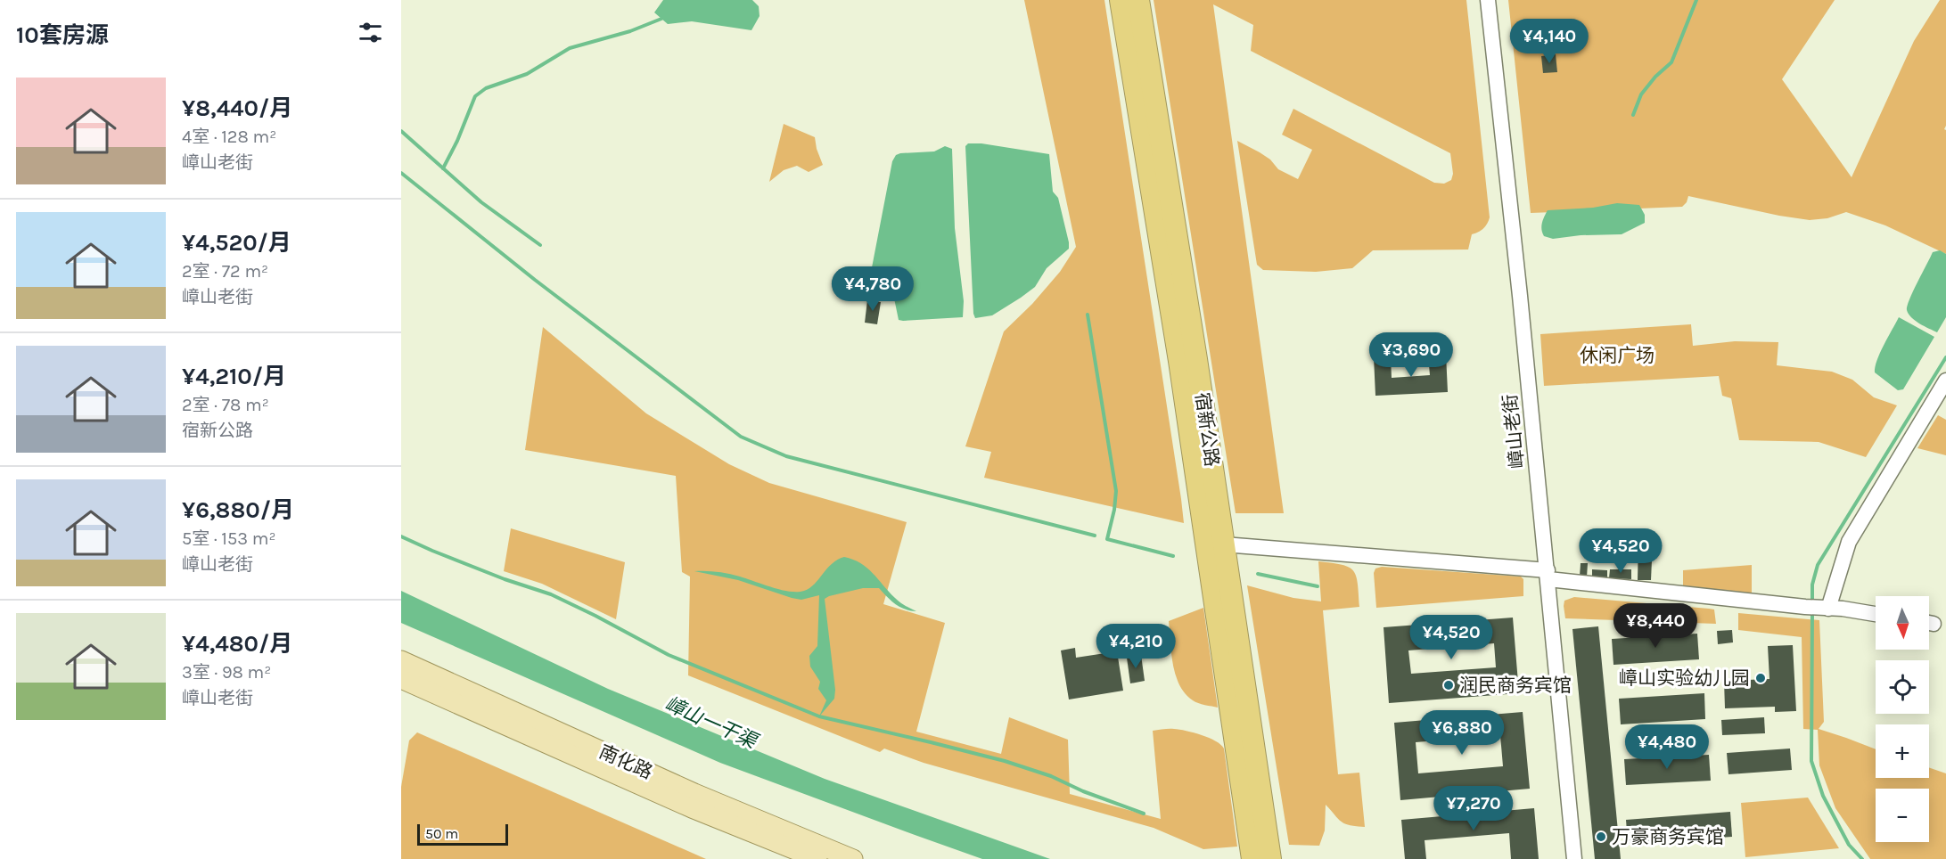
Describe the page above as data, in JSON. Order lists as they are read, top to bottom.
{
  "streets": {
    "highway": ["宿新公路"],
    "main road": ["南化路"],
    "street": ["嶂山老街"]
  },
  "water": ["嶂山一干渠"],
  "parks": ["休闲广场"],
  "places": ["嶂山实验幼儿园", "润民商务宾馆", "万豪商务宾馆"],
  "scale_bar": "50 m",
  "north": "bottom",
  "page": {
    "heading": "10套房源",
    "price": [
      "¥4,140",
      "¥4,780",
      "¥3,690",
      "¥4,520",
      "¥8,440",
      "¥4,520",
      "¥4,210",
      "¥6,880",
      "¥4,480",
      "¥7,270"
    ],
    "list": [
      {
        "name": "¥8,440/月",
        "note": "4室 · 128 m² · 嶂山老街"
      },
      {
        "name": "¥4,520/月",
        "note": "2室 · 72 m² · 嶂山老街"
      },
      {
        "name": "¥4,210/月",
        "note": "2室 · 78 m² · 宿新公路"
      },
      {
        "name": "¥6,880/月",
        "note": "5室 · 153 m² · 嶂山老街"
      },
      {
        "name": "¥4,480/月",
        "note": "3室 · 98 m² · 嶂山老街"
      }
    ],
    "map_buttons": ["+", "−"],
    "scale": "50 m"
  }
}
